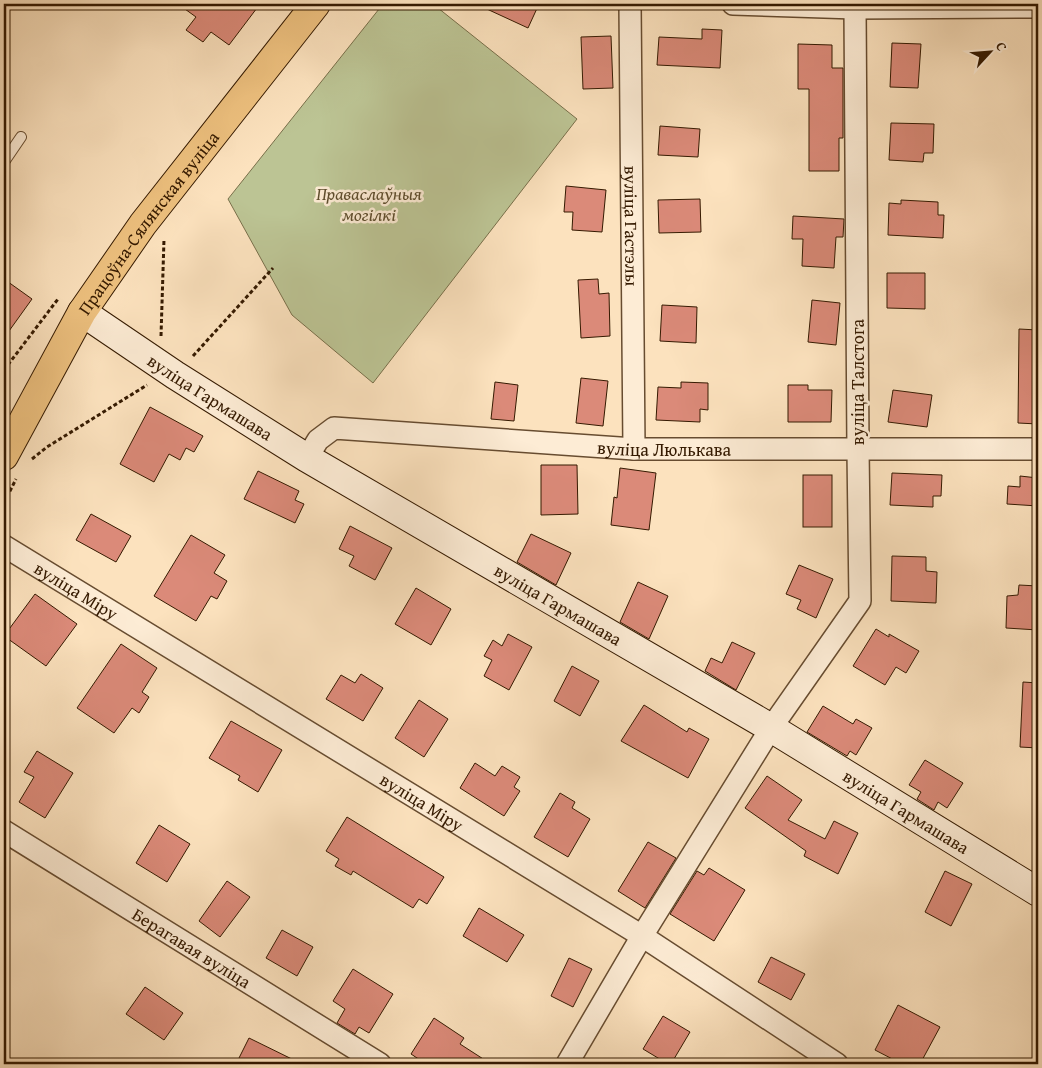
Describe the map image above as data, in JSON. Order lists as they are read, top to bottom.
{
  "streets": {
    "main road": ["Працоўна-Сялянская вуліца", "вуліца Гармашава"],
    "street": [
      "вуліца Гастэлы",
      "вуліца Талстога",
      "вуліца Люлькава",
      "вуліца Міру",
      "Берагавая вуліца"
    ]
  },
  "crossings": [
    ["Працоўна-Сялянская вуліца", "вуліца Гармашава"],
    ["вуліца Гастэлы", "вуліца Люлькава"],
    ["вуліца Талстога", "вуліца Гармашава"],
    ["вуліца Талстога", "вуліца Люлькава"],
    ["вуліца Талстога", "вуліца Міру"],
    ["вуліца Гармашава", "вуліца Люлькава"]
  ],
  "parks": ["Праваслаўныя могілкі"],
  "north": "top right"
}
